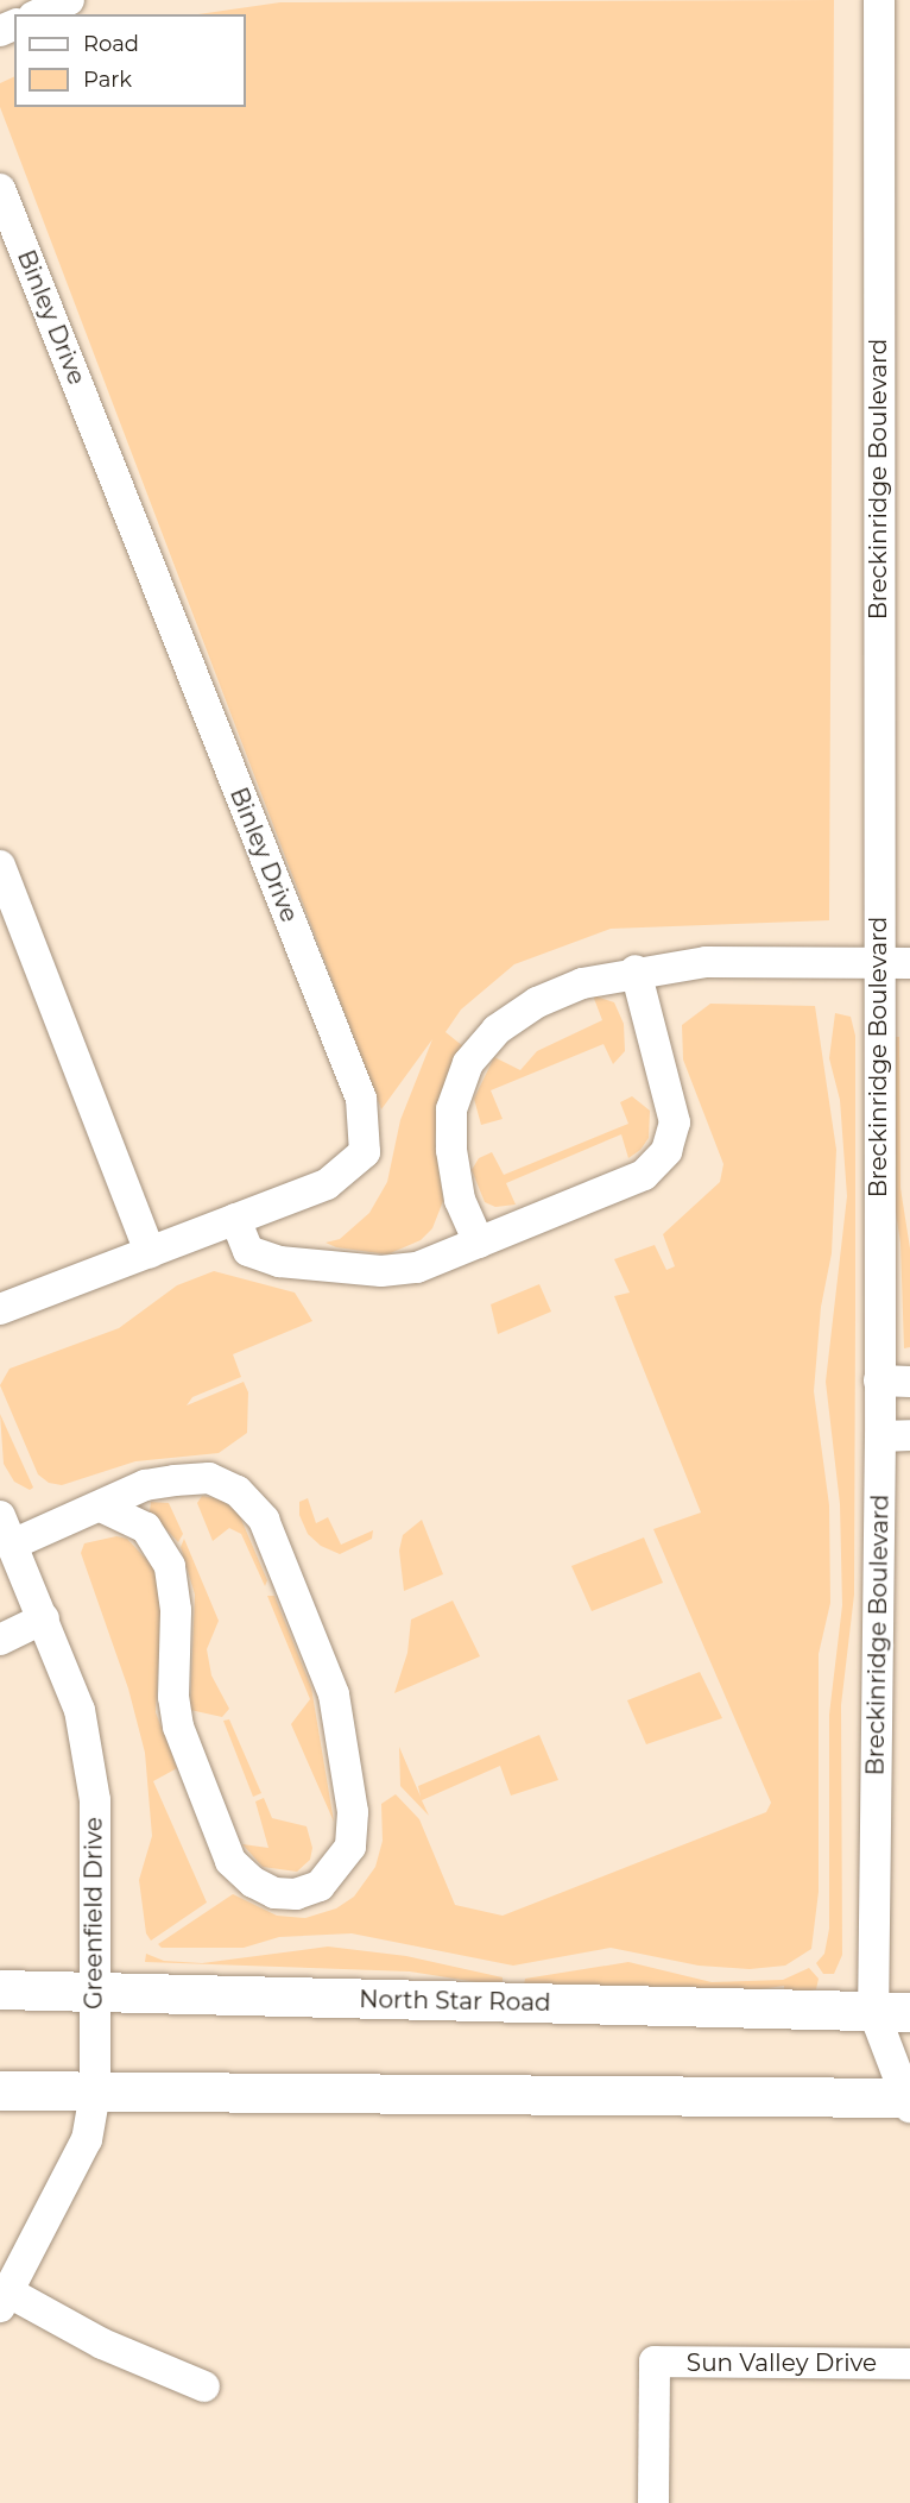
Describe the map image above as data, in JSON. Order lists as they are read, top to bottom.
{
  "streets": {
    "main road": ["North Star Road"],
    "street": [
      "Binley Drive",
      "Breckinridge Boulevard",
      "Greenfield Drive",
      "Sun Valley Drive"
    ]
  },
  "crossings": [
    ["Breckinridge Boulevard", "North Star Road"],
    ["Greenfield Drive", "North Star Road"]
  ],
  "legend": ["Road", "Park"]
}
